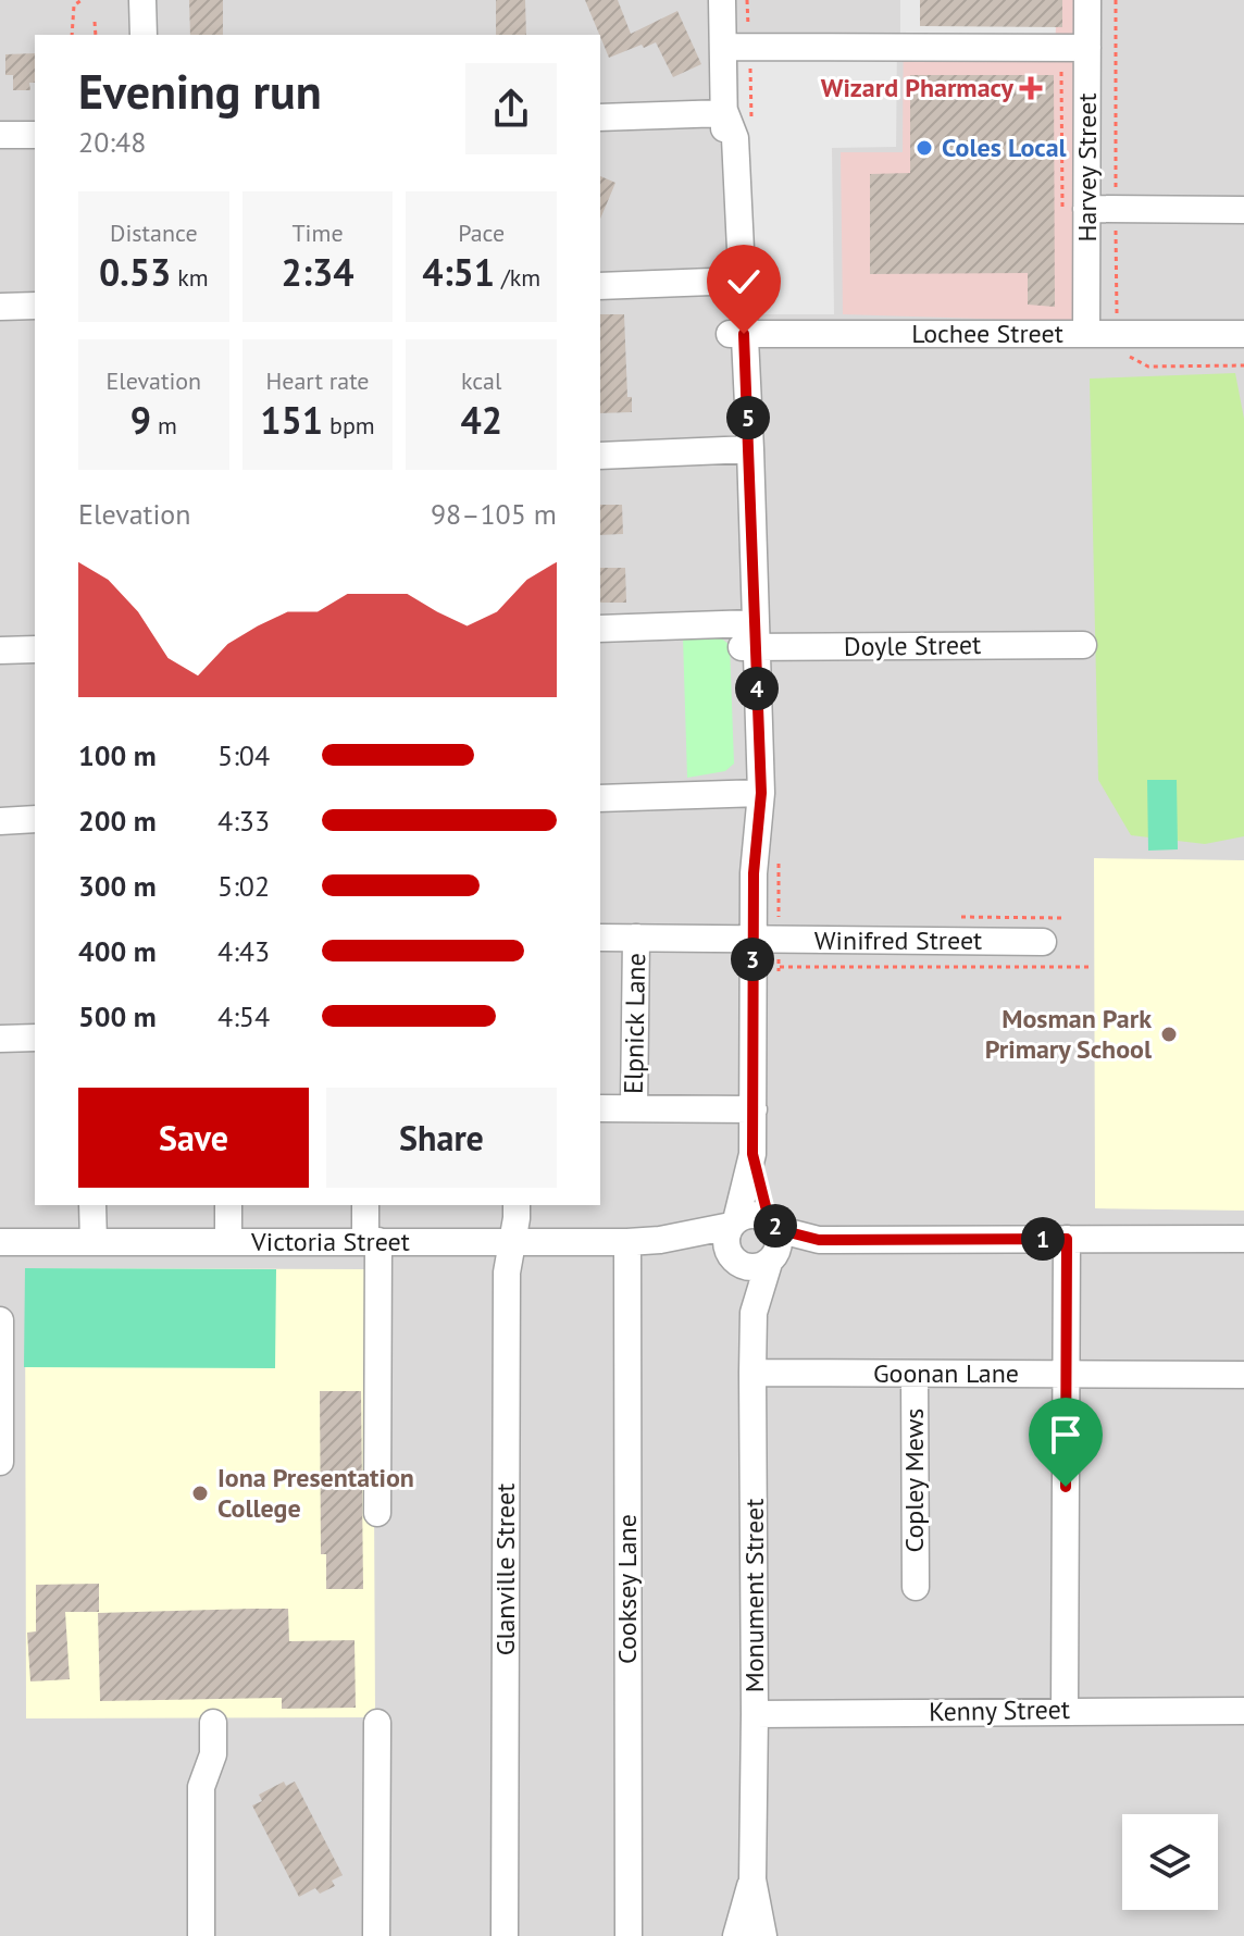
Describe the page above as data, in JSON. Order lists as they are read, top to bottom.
{
  "streets": {
    "street": [
      "Harvey Street",
      "Lochee Street",
      "Doyle Street",
      "Winifred Street",
      "Elpnick Lane",
      "Victoria Street",
      "Goonan Lane",
      "Copley Mews",
      "Glanville Street",
      "Cooksey Lane",
      "Monument Street",
      "Kenny Street"
    ]
  },
  "crossings": [
    ["Harvey Street", "Lochee Street"],
    ["Winifred Street", "Elpnick Lane"],
    ["Victoria Street", "Glanville Street"],
    ["Victoria Street", "Cooksey Lane"],
    ["Victoria Street", "Monument Street"],
    ["Goonan Lane", "Copley Mews"],
    ["Goonan Lane", "Monument Street"],
    ["Monument Street", "Kenny Street"]
  ],
  "places": {
    "health": ["Wizard Pharmacy"],
    "other": ["Coles Local", "Mosman Park Primary School", "Iona Presentation College"]
  },
  "page": {
    "heading": ["Evening run", "20:48"],
    "stats": [
      ["Distance", "0.53 km"],
      ["Time", "2:34"],
      ["Pace", "4:51 /km"],
      ["Elevation", "9 m"],
      ["Heart rate", "151 bpm"],
      ["kcal", "42"]
    ],
    "pins": [
      "5",
      "4",
      "3",
      "2",
      "1"
    ],
    "chart": ["Elevation", "98–105 m"],
    "list": [
      {
        "name": "100 m",
        "note": "5:04"
      },
      {
        "name": "200 m",
        "note": "4:33"
      },
      {
        "name": "300 m",
        "note": "5:02"
      },
      {
        "name": "400 m",
        "note": "4:43"
      },
      {
        "name": "500 m",
        "note": "4:54"
      }
    ],
    "buttons": ["Save", "Share"]
  }
}
